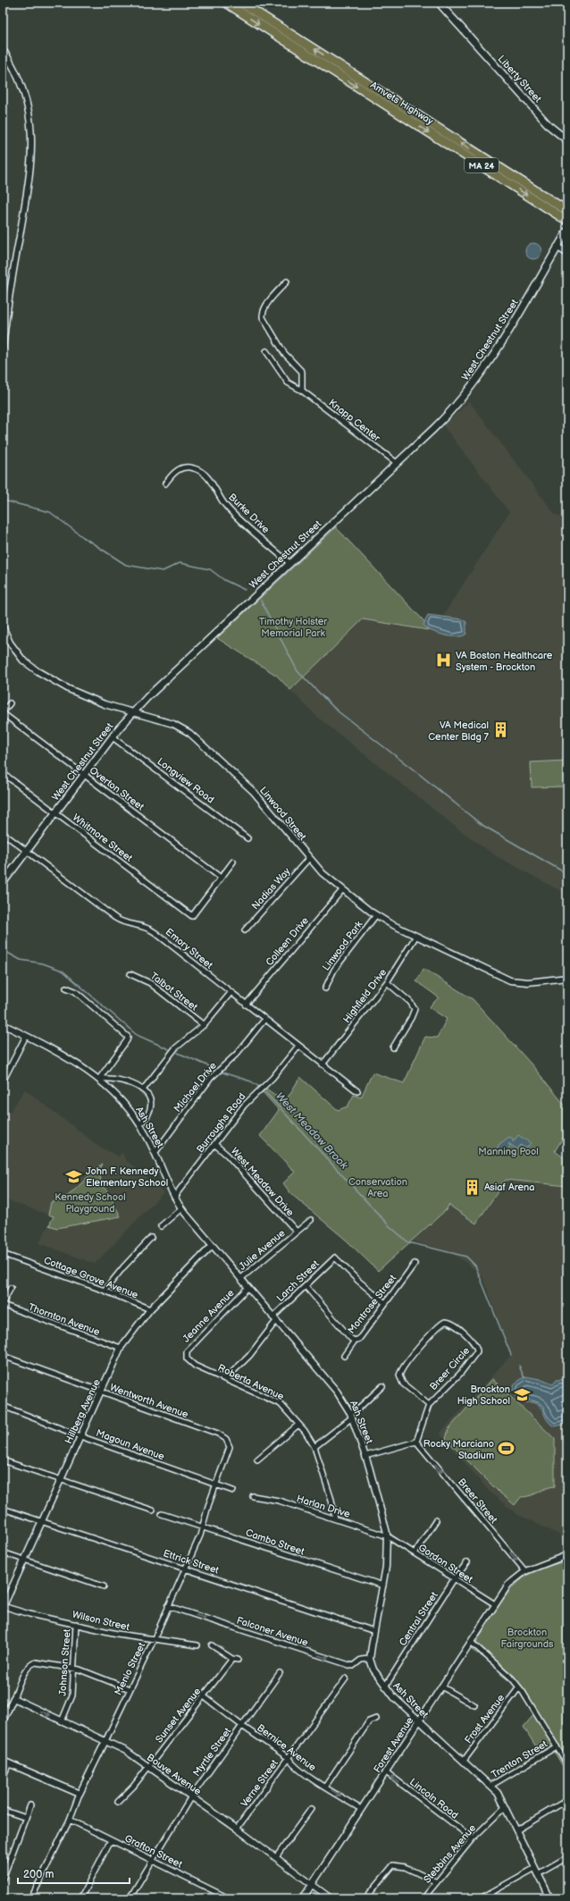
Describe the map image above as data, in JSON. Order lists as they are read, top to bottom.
{
  "streets": {
    "highway": ["Amvets Highway", "MA 24"],
    "main road": ["Liberty Street", "West Chestnut Street"],
    "street": [
      "Knapp Center",
      "Burke Drive",
      "Longview Road",
      "Overton Street",
      "Linwood Street",
      "Whitmore Street",
      "Nadias Way",
      "Colleen Drive",
      "Linwood Park",
      "Emory Street",
      "Talbot Street",
      "Highfield Drive",
      "Michael Drive",
      "Burroughs Road",
      "Ash Street",
      "West Meadow Drive",
      "Julie Avenue",
      "Cottage Grove Avenue",
      "Larch Street",
      "Montrose Street",
      "Jeanne Avenue",
      "Thornton Avenue",
      "Breer Circle",
      "Roberta Avenue",
      "Wentworth Avenue",
      "Hillberg Avenue",
      "Magoun Avenue",
      "Breer Street",
      "Harlan Drive",
      "Cambo Street",
      "Ettrick Street",
      "Gordon Street",
      "Central Street",
      "Wilson Street",
      "Falconer Avenue",
      "Johnson Street",
      "Menlo Street",
      "Sunset Avenue",
      "Frost Avenue",
      "Forest Avenue",
      "Bernice Avenue",
      "Myrtle Street",
      "Trenton Street",
      "Bouve Avenue",
      "Verne Street",
      "Lincoln Road",
      "Grafton Street",
      "Stebbins Avenue"
    ]
  },
  "crossings": [
    ["West Chestnut Street", "Knapp Center"],
    ["West Chestnut Street", "Burke Drive"],
    ["West Chestnut Street", "Longview Road"],
    ["West Chestnut Street", "Overton Street"],
    ["West Chestnut Street", "Linwood Street"],
    ["West Chestnut Street", "Whitmore Street"],
    ["West Chestnut Street", "Emory Street"],
    ["Overton Street", "Whitmore Street"],
    ["Linwood Street", "Nadias Way"],
    ["Linwood Street", "Colleen Drive"],
    ["Linwood Street", "Linwood Park"],
    ["Linwood Street", "Highfield Drive"],
    ["Colleen Drive", "Emory Street"],
    ["Emory Street", "Highfield Drive"],
    ["Emory Street", "Michael Drive"],
    ["Emory Street", "Burroughs Road"],
    ["Michael Drive", "Ash Street"],
    ["Burroughs Road", "Ash Street"],
    ["Burroughs Road", "West Meadow Drive"],
    ["Ash Street", "Julie Avenue"],
    ["Ash Street", "Larch Street"],
    ["Ash Street", "Jeanne Avenue"],
    ["Ash Street", "Hillberg Avenue"],
    ["Ash Street", "Harlan Drive"],
    ["Ash Street", "Cambo Street"],
    ["Ash Street", "Ettrick Street"],
    ["Ash Street", "Gordon Street"],
    ["Ash Street", "Central Street"],
    ["Ash Street", "Falconer Avenue"],
    ["Ash Street", "Frost Avenue"],
    ["Ash Street", "Forest Avenue"],
    ["Ash Street", "Trenton Street"],
    ["Ash Street", "Stebbins Avenue"],
    ["West Meadow Drive", "Julie Avenue"],
    ["Cottage Grove Avenue", "Hillberg Avenue"],
    ["Larch Street", "Montrose Street"],
    ["Larch Street", "Roberta Avenue"],
    ["Jeanne Avenue", "Roberta Avenue"],
    ["Thornton Avenue", "Hillberg Avenue"],
    ["Breer Circle", "Breer Street"],
    ["Roberta Avenue", "Harlan Drive"],
    ["Wentworth Avenue", "Hillberg Avenue"],
    ["Wentworth Avenue", "Menlo Street"],
    ["Hillberg Avenue", "Magoun Avenue"],
    ["Hillberg Avenue", "Ettrick Street"],
    ["Hillberg Avenue", "Wilson Street"],
    ["Magoun Avenue", "Menlo Street"],
    ["Breer Street", "Forest Avenue"],
    ["Harlan Drive", "Gordon Street"],
    ["Cambo Street", "Menlo Street"],
    ["Ettrick Street", "Menlo Street"],
    ["Gordon Street", "Central Street"],
    ["Gordon Street", "Forest Avenue"],
    ["Wilson Street", "Johnson Street"],
    ["Wilson Street", "Menlo Street"],
    ["Falconer Avenue", "Menlo Street"],
    ["Johnson Street", "Bouve Avenue"],
    ["Menlo Street", "Bouve Avenue"],
    ["Menlo Street", "Grafton Street"],
    ["Sunset Avenue", "Bernice Avenue"],
    ["Sunset Avenue", "Bouve Avenue"],
    ["Forest Avenue", "Bernice Avenue"],
    ["Forest Avenue", "Bouve Avenue"],
    ["Forest Avenue", "Lincoln Road"],
    ["Bernice Avenue", "Myrtle Street"],
    ["Bernice Avenue", "Verne Street"],
    ["Myrtle Street", "Bouve Avenue"],
    ["Myrtle Street", "Grafton Street"],
    ["Bouve Avenue", "Verne Street"],
    ["Lincoln Road", "Stebbins Avenue"]
  ],
  "one_way": ["Breer Street", "Falconer Avenue", "Lincoln Road"],
  "water": ["West Meadow Brook"],
  "parks": [
    "Timothy Holster Memorial Park",
    "Manning Pool",
    "Conservation Area",
    "Kennedy School Playground",
    "Brockton Fairgrounds"
  ],
  "places": {
    "hospital": ["VA Boston Healthcare System - Brockton"],
    "building": ["VA Medical Center Bldg 7", "Asiaf Arena"],
    "school or university": ["John F. Kennedy Elementary School", "Brockton High School"],
    "sports": ["Rocky Marciano Stadium"]
  },
  "scale_bar": "200 m"
}
